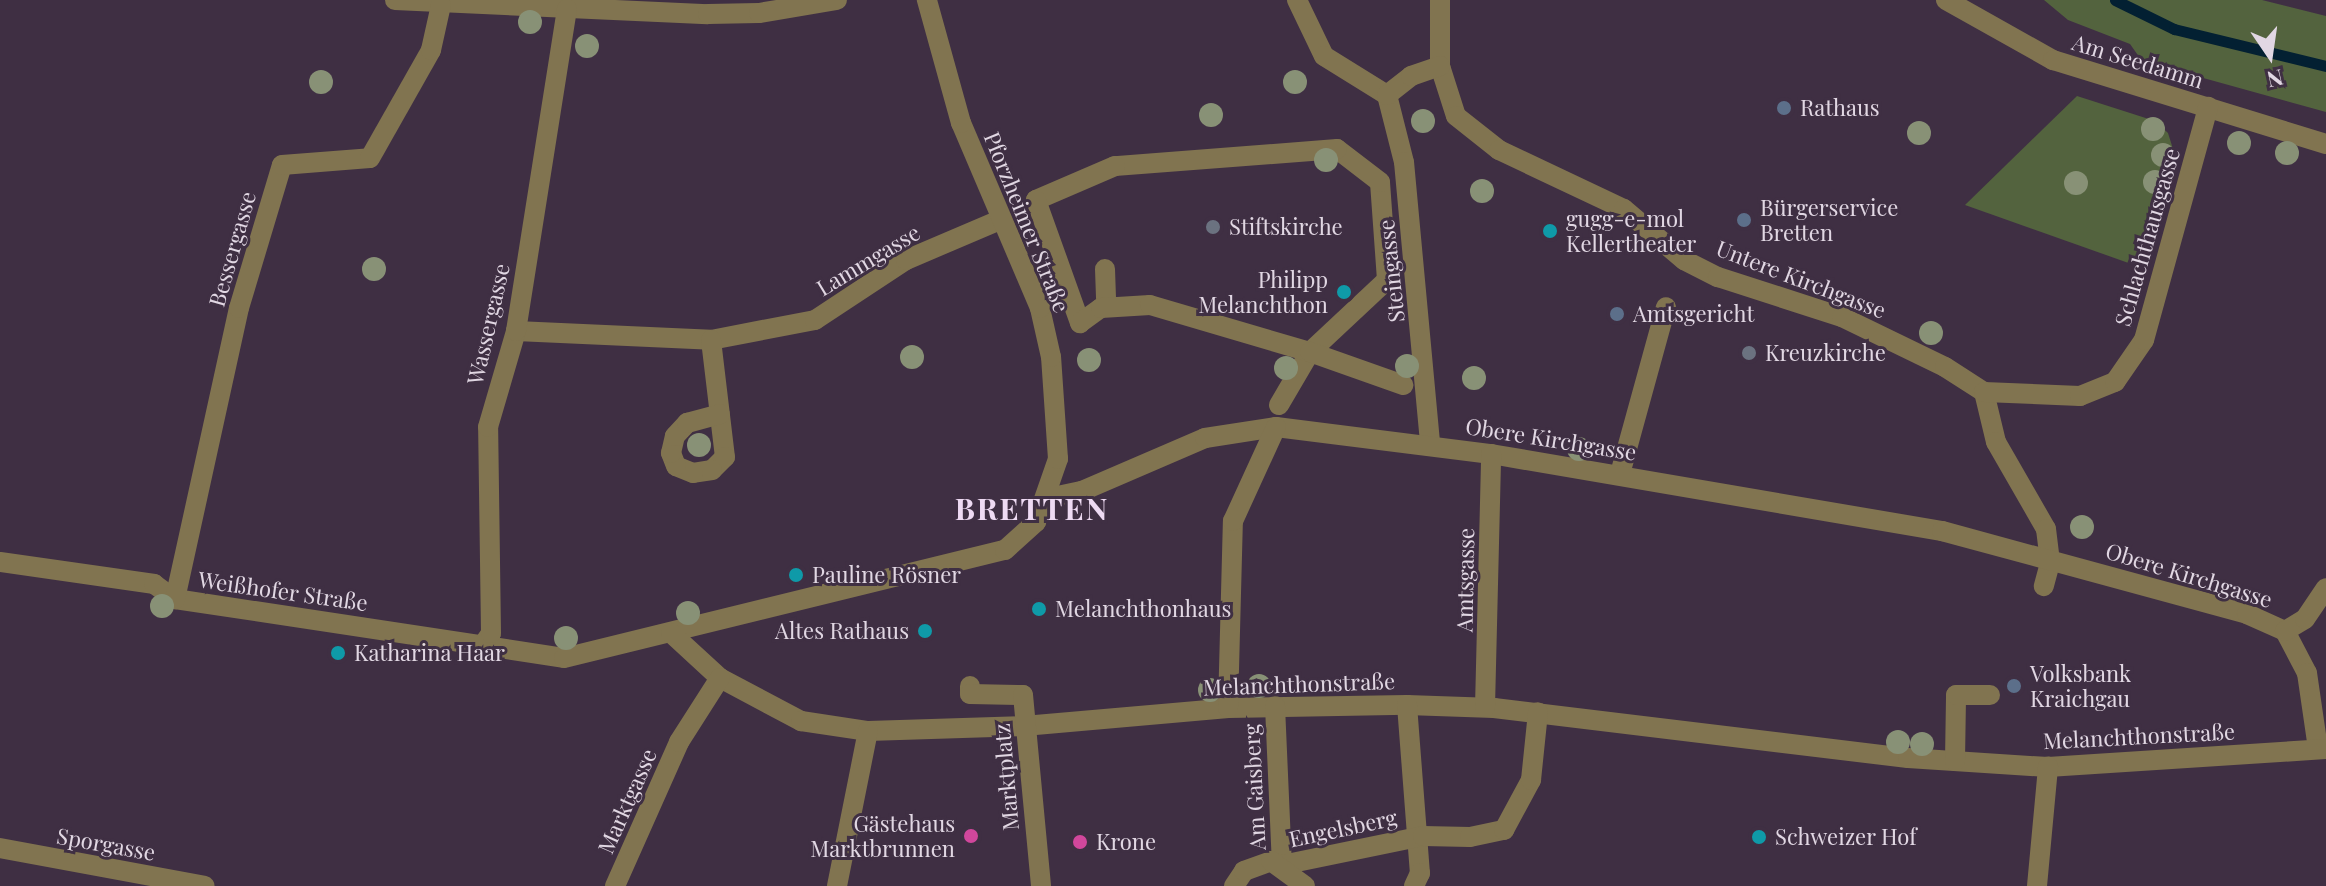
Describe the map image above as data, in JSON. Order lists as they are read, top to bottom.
{
  "streets": {
    "street": [
      "Am Seedamm",
      "Pforzheimer Straße",
      "Schlachthausgasse",
      "Bessergasse",
      "Lammgasse",
      "Steingasse",
      "Untere Kirchgasse",
      "Wassergasse",
      "Obere Kirchgasse",
      "Amtsgasse",
      "Weißhofer Straße",
      "Melanchthonstraße",
      "Marktplatz",
      "Am Gaisberg",
      "Marktgasse",
      "Engelsberg",
      "Sporgasse"
    ]
  },
  "crossings": [
    ["Am Seedamm", "Schlachthausgasse"],
    ["Pforzheimer Straße", "Lammgasse"],
    ["Pforzheimer Straße", "Obere Kirchgasse"],
    ["Pforzheimer Straße", "Weißhofer Straße"],
    ["Pforzheimer Straße", "Melanchthonstraße"],
    ["Schlachthausgasse", "Untere Kirchgasse"],
    ["Bessergasse", "Weißhofer Straße"],
    ["Lammgasse", "Wassergasse"],
    ["Steingasse", "Obere Kirchgasse"],
    ["Wassergasse", "Weißhofer Straße"],
    ["Obere Kirchgasse", "Amtsgasse"],
    ["Obere Kirchgasse", "Melanchthonstraße"],
    ["Amtsgasse", "Melanchthonstraße"],
    ["Weißhofer Straße", "Melanchthonstraße"],
    ["Melanchthonstraße", "Marktplatz"],
    ["Melanchthonstraße", "Am Gaisberg"],
    ["Melanchthonstraße", "Marktgasse"],
    ["Melanchthonstraße", "Engelsberg"],
    ["Am Gaisberg", "Engelsberg"]
  ],
  "districts": ["BRETTEN"],
  "places": [
    "Rathaus",
    "Bürgerservice Bretten",
    "Stiftskirche",
    "gugg-e-mol Kellertheater",
    "Philipp Melanchthon",
    "Amtsgericht",
    "Kreuzkirche",
    "Pauline Rösner",
    "Melanchthonhaus",
    "Altes Rathaus",
    "Katharina Haar",
    "Volksbank Kraichgau",
    "Gästehaus Marktbrunnen",
    "Schweizer Hof",
    "Krone"
  ],
  "north": "bottom"
}
